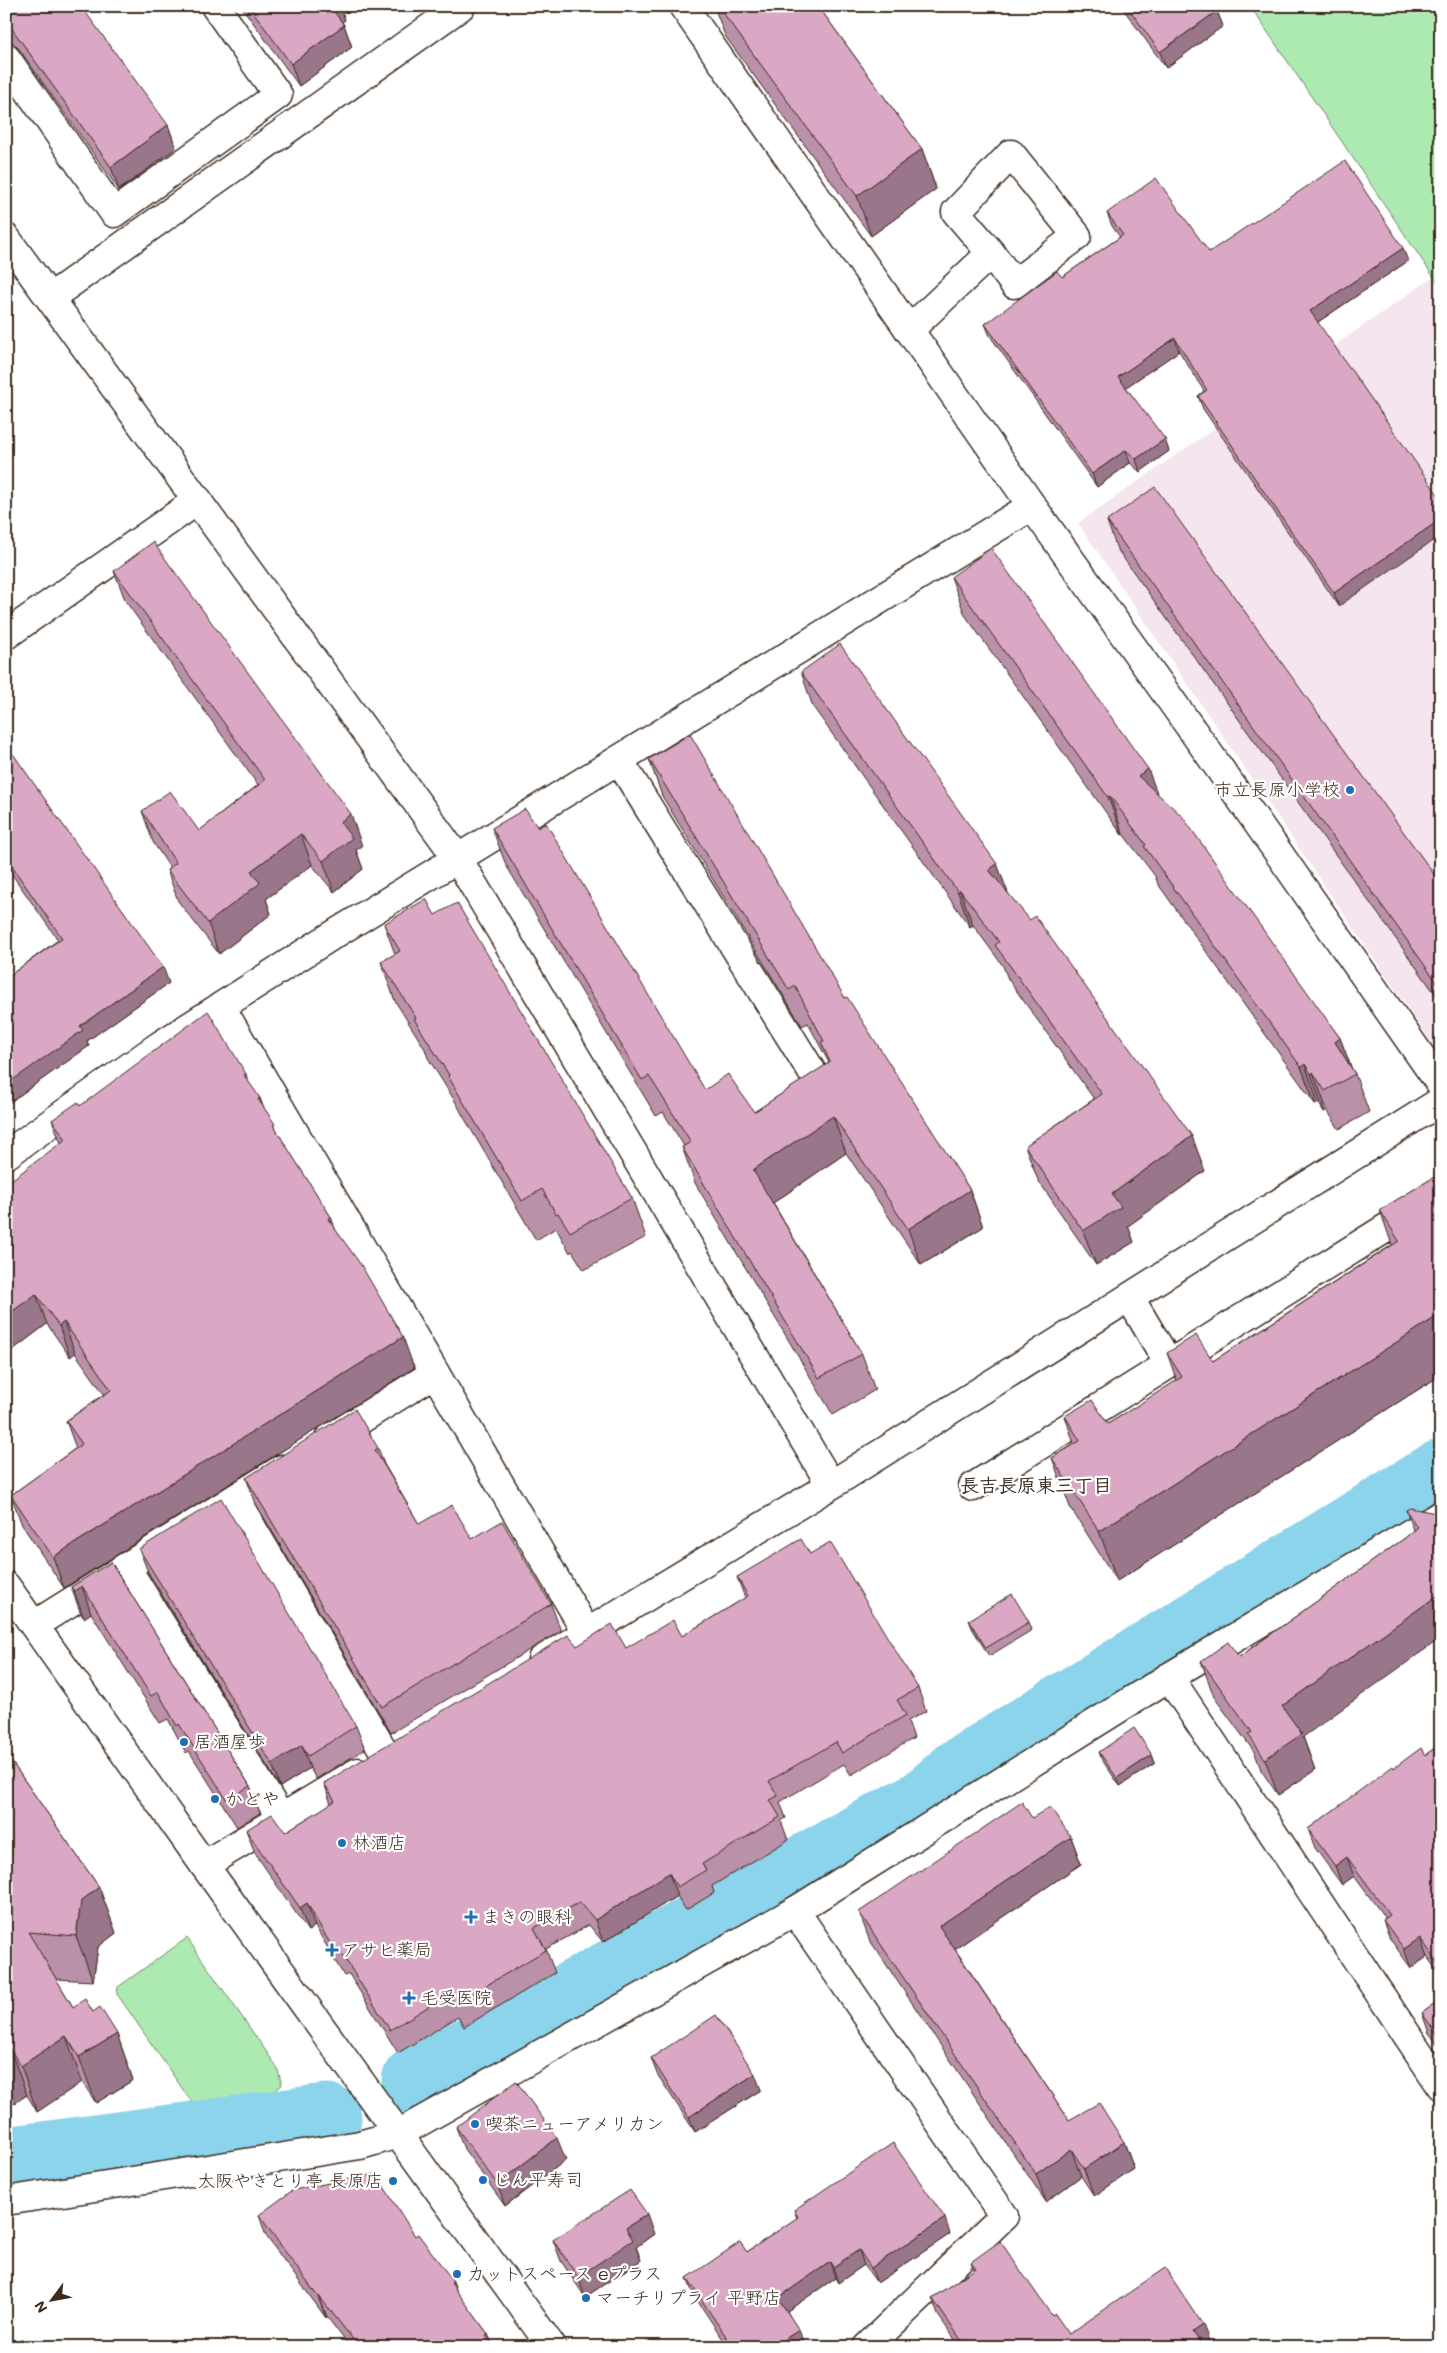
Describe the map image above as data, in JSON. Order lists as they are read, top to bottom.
{
  "districts": ["長吉長原東三丁目"],
  "places": {
    "other": [
      "市立長原小学校",
      "居酒屋歩",
      "かどや",
      "林酒店",
      "喫茶ニューアメリカン",
      "じん平寿司",
      "大阪やきとり亭 長原店",
      "カットスペース eプラス",
      "マーチリプライ 平野店"
    ],
    "health": ["まきの眼科", "アサヒ薬局", "毛受医院"]
  },
  "north": "bottom left"
}
